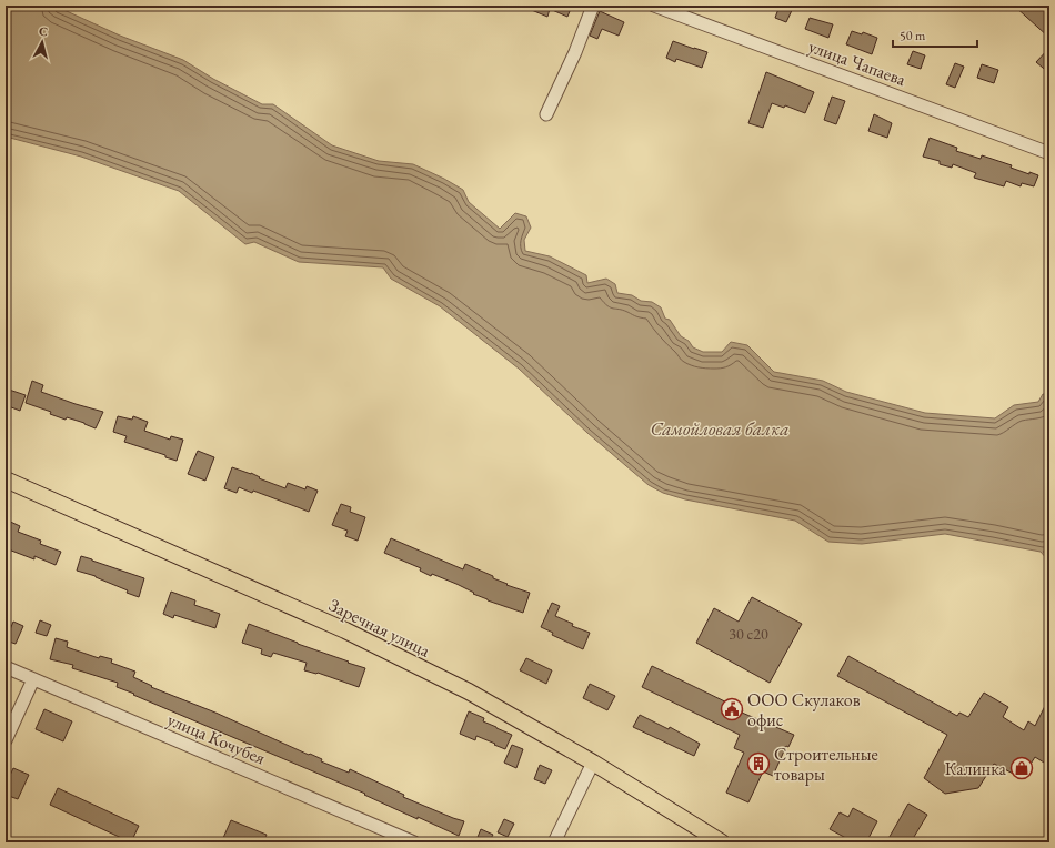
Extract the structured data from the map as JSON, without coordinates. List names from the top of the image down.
{
  "streets": {
    "main road": ["Заречная улица"],
    "street": ["улица Чапаева", "улица Кочубея"]
  },
  "water": ["Самойловая балка"],
  "places": {
    "public building": ["ООО Скулаков офис"],
    "building": ["Строительные товары"],
    "shop": ["Калинка"]
  },
  "house_numbers": ["30 с20"],
  "scale_bar": "50 m",
  "north": "top"
}
